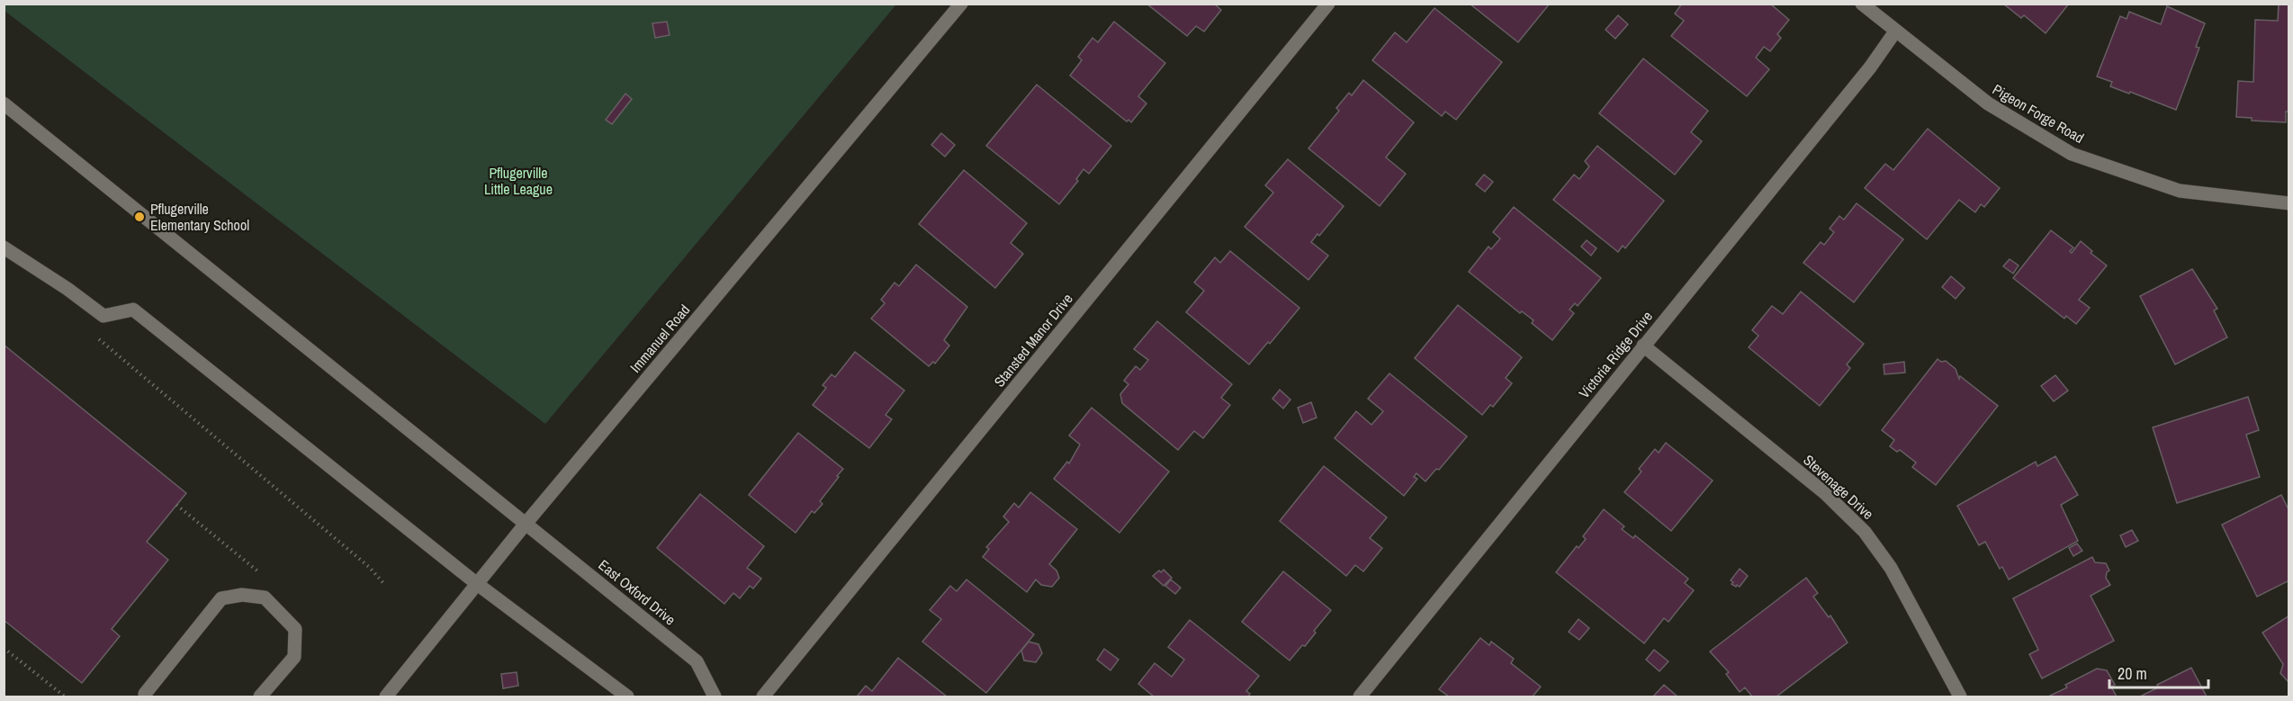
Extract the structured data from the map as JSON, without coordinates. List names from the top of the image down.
{
  "streets": {
    "street": [
      "Pigeon Forge Road",
      "Immanuel Road",
      "Stansted Manor Drive",
      "Victoria Ridge Drive",
      "Stevenage Drive",
      "East Oxford Drive"
    ]
  },
  "crossings": [
    ["Pigeon Forge Road", "Victoria Ridge Drive"],
    ["Immanuel Road", "East Oxford Drive"],
    ["Victoria Ridge Drive", "Stevenage Drive"]
  ],
  "parks": ["Pflugerville Little League"],
  "places": ["Pflugerville Elementary School"],
  "scale_bar": "20 m"
}
